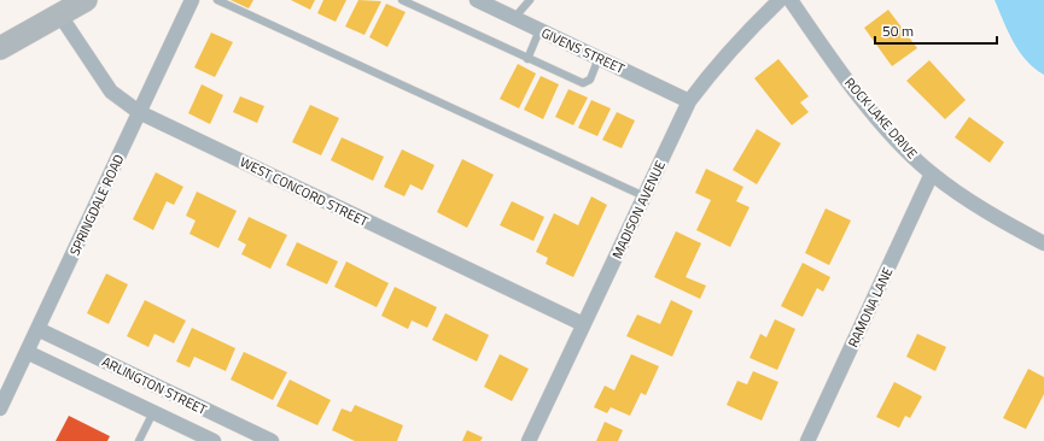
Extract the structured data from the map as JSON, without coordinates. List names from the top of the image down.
{
  "streets": {
    "street": [
      "GIVENS STREET",
      "ROCK LAKE DRIVE",
      "WEST CONCORD STREET",
      "SPRINGDALE ROAD",
      "MADISON AVENUE",
      "RAMONA LANE",
      "ARLINGTON STREET"
    ]
  },
  "crossings": [
    ["GIVENS STREET", "MADISON AVENUE"],
    ["ROCK LAKE DRIVE", "RAMONA LANE"],
    ["WEST CONCORD STREET", "SPRINGDALE ROAD"],
    ["WEST CONCORD STREET", "MADISON AVENUE"],
    ["SPRINGDALE ROAD", "ARLINGTON STREET"]
  ],
  "scale_bar": "50 m"
}
